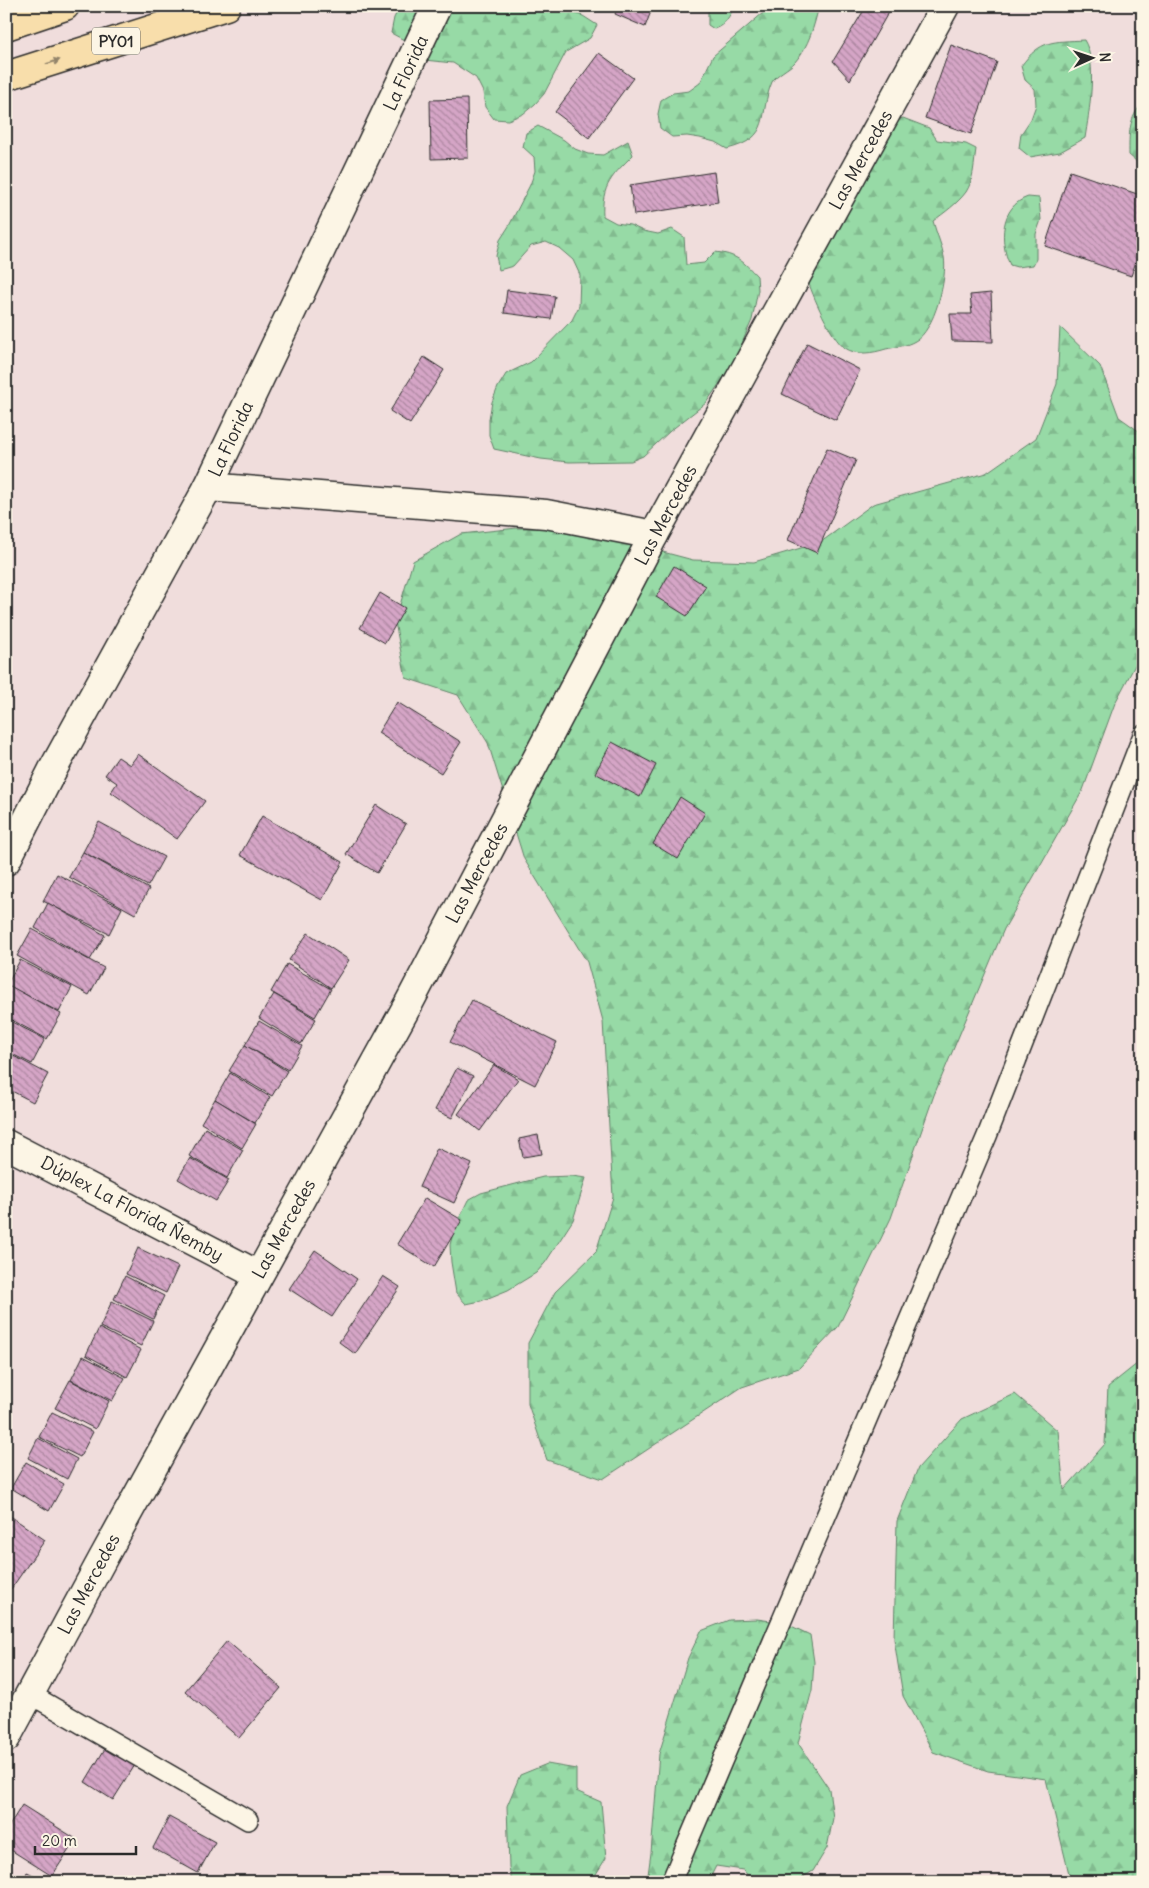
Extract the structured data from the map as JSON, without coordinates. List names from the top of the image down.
{
  "streets": {
    "highway": ["PY01"],
    "street": ["La Florida", "Las Mercedes", "Dúplex La Florida Ñemby"]
  },
  "crossings": [
    ["Las Mercedes", "Dúplex La Florida Ñemby"]
  ],
  "scale_bar": "20 m",
  "north": "right"
}
